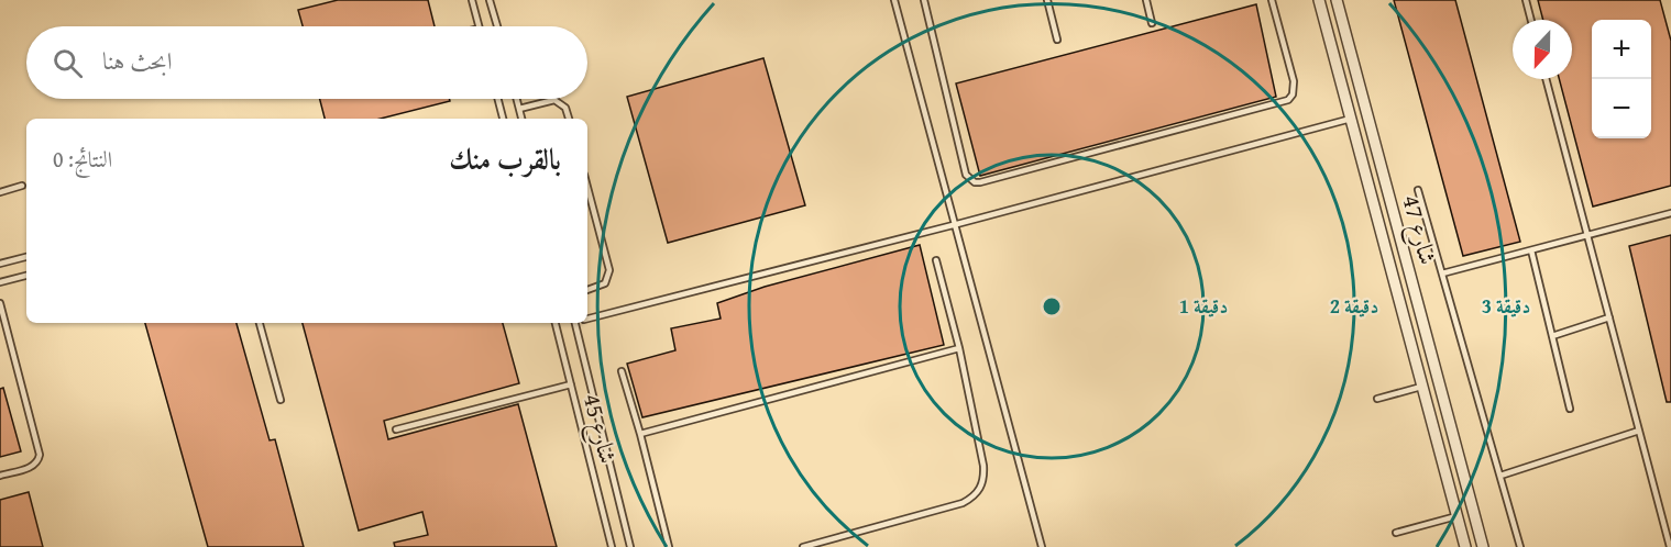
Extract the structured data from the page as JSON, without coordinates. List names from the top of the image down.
{
  "streets": {
    "street": ["شارع 47"],
    "lane": ["شارع 45"]
  },
  "north": "bottom",
  "page": {
    "map_buttons": ["+", "−"],
    "search": "ابحث هنا",
    "heading": ["بالقرب منك", "النتائج: 0"]
  },
  "rings": ["1 دقيقة", "2 دقيقة", "3 دقيقة"]
}
